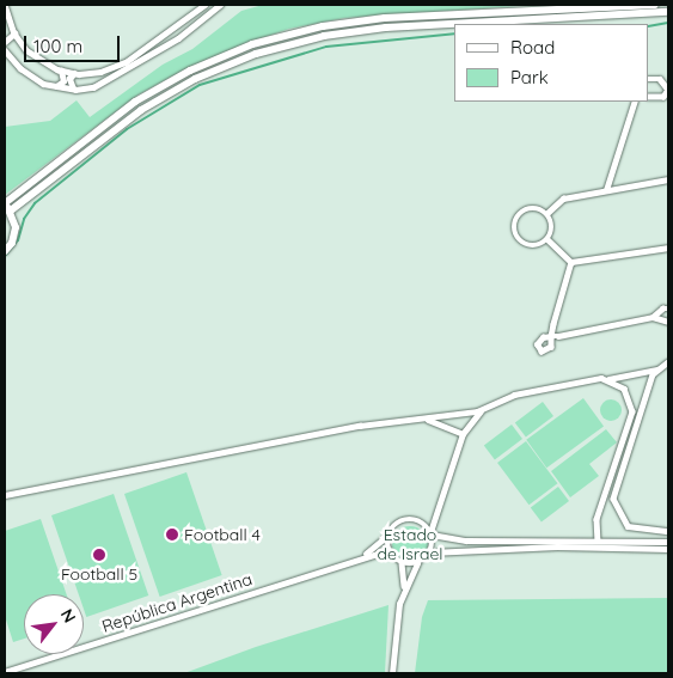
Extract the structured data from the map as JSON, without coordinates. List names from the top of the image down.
{
  "streets": {
    "street": ["República Argentina"]
  },
  "parks": ["Estado de Israel"],
  "places": ["Football 4", "Football 5"],
  "legend": ["Road", "Park"],
  "scale_bar": "100 m",
  "north": "top right"
}
